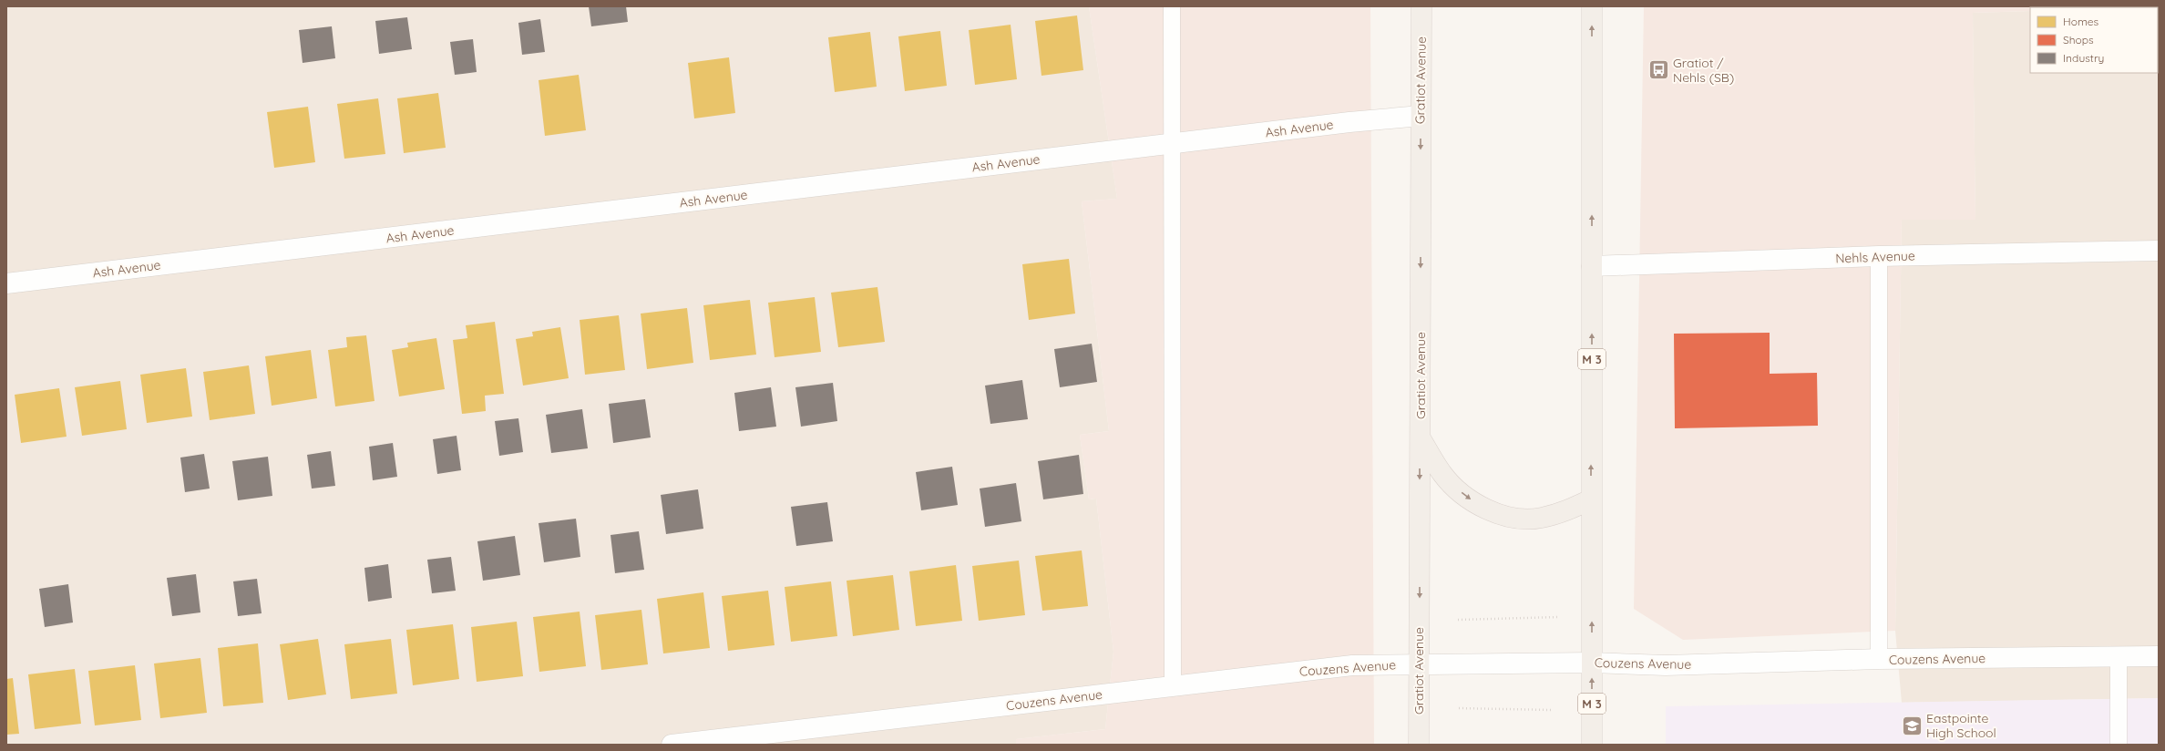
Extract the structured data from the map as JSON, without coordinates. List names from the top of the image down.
{
  "streets": {
    "main road": ["Gratiot Avenue", "M 3"],
    "street": ["Ash Avenue", "Nehls Avenue", "Couzens Avenue"]
  },
  "crossings": [
    ["Gratiot Avenue", "Ash Avenue"],
    ["Gratiot Avenue", "Couzens Avenue"],
    ["Nehls Avenue", "M 3"],
    ["M 3", "Couzens Avenue"]
  ],
  "places": {
    "bus stop": ["Gratiot / Nehls (SB)"],
    "school or university": ["Eastpointe High School"]
  },
  "legend": ["Homes", "Shops", "Industry"]
}
